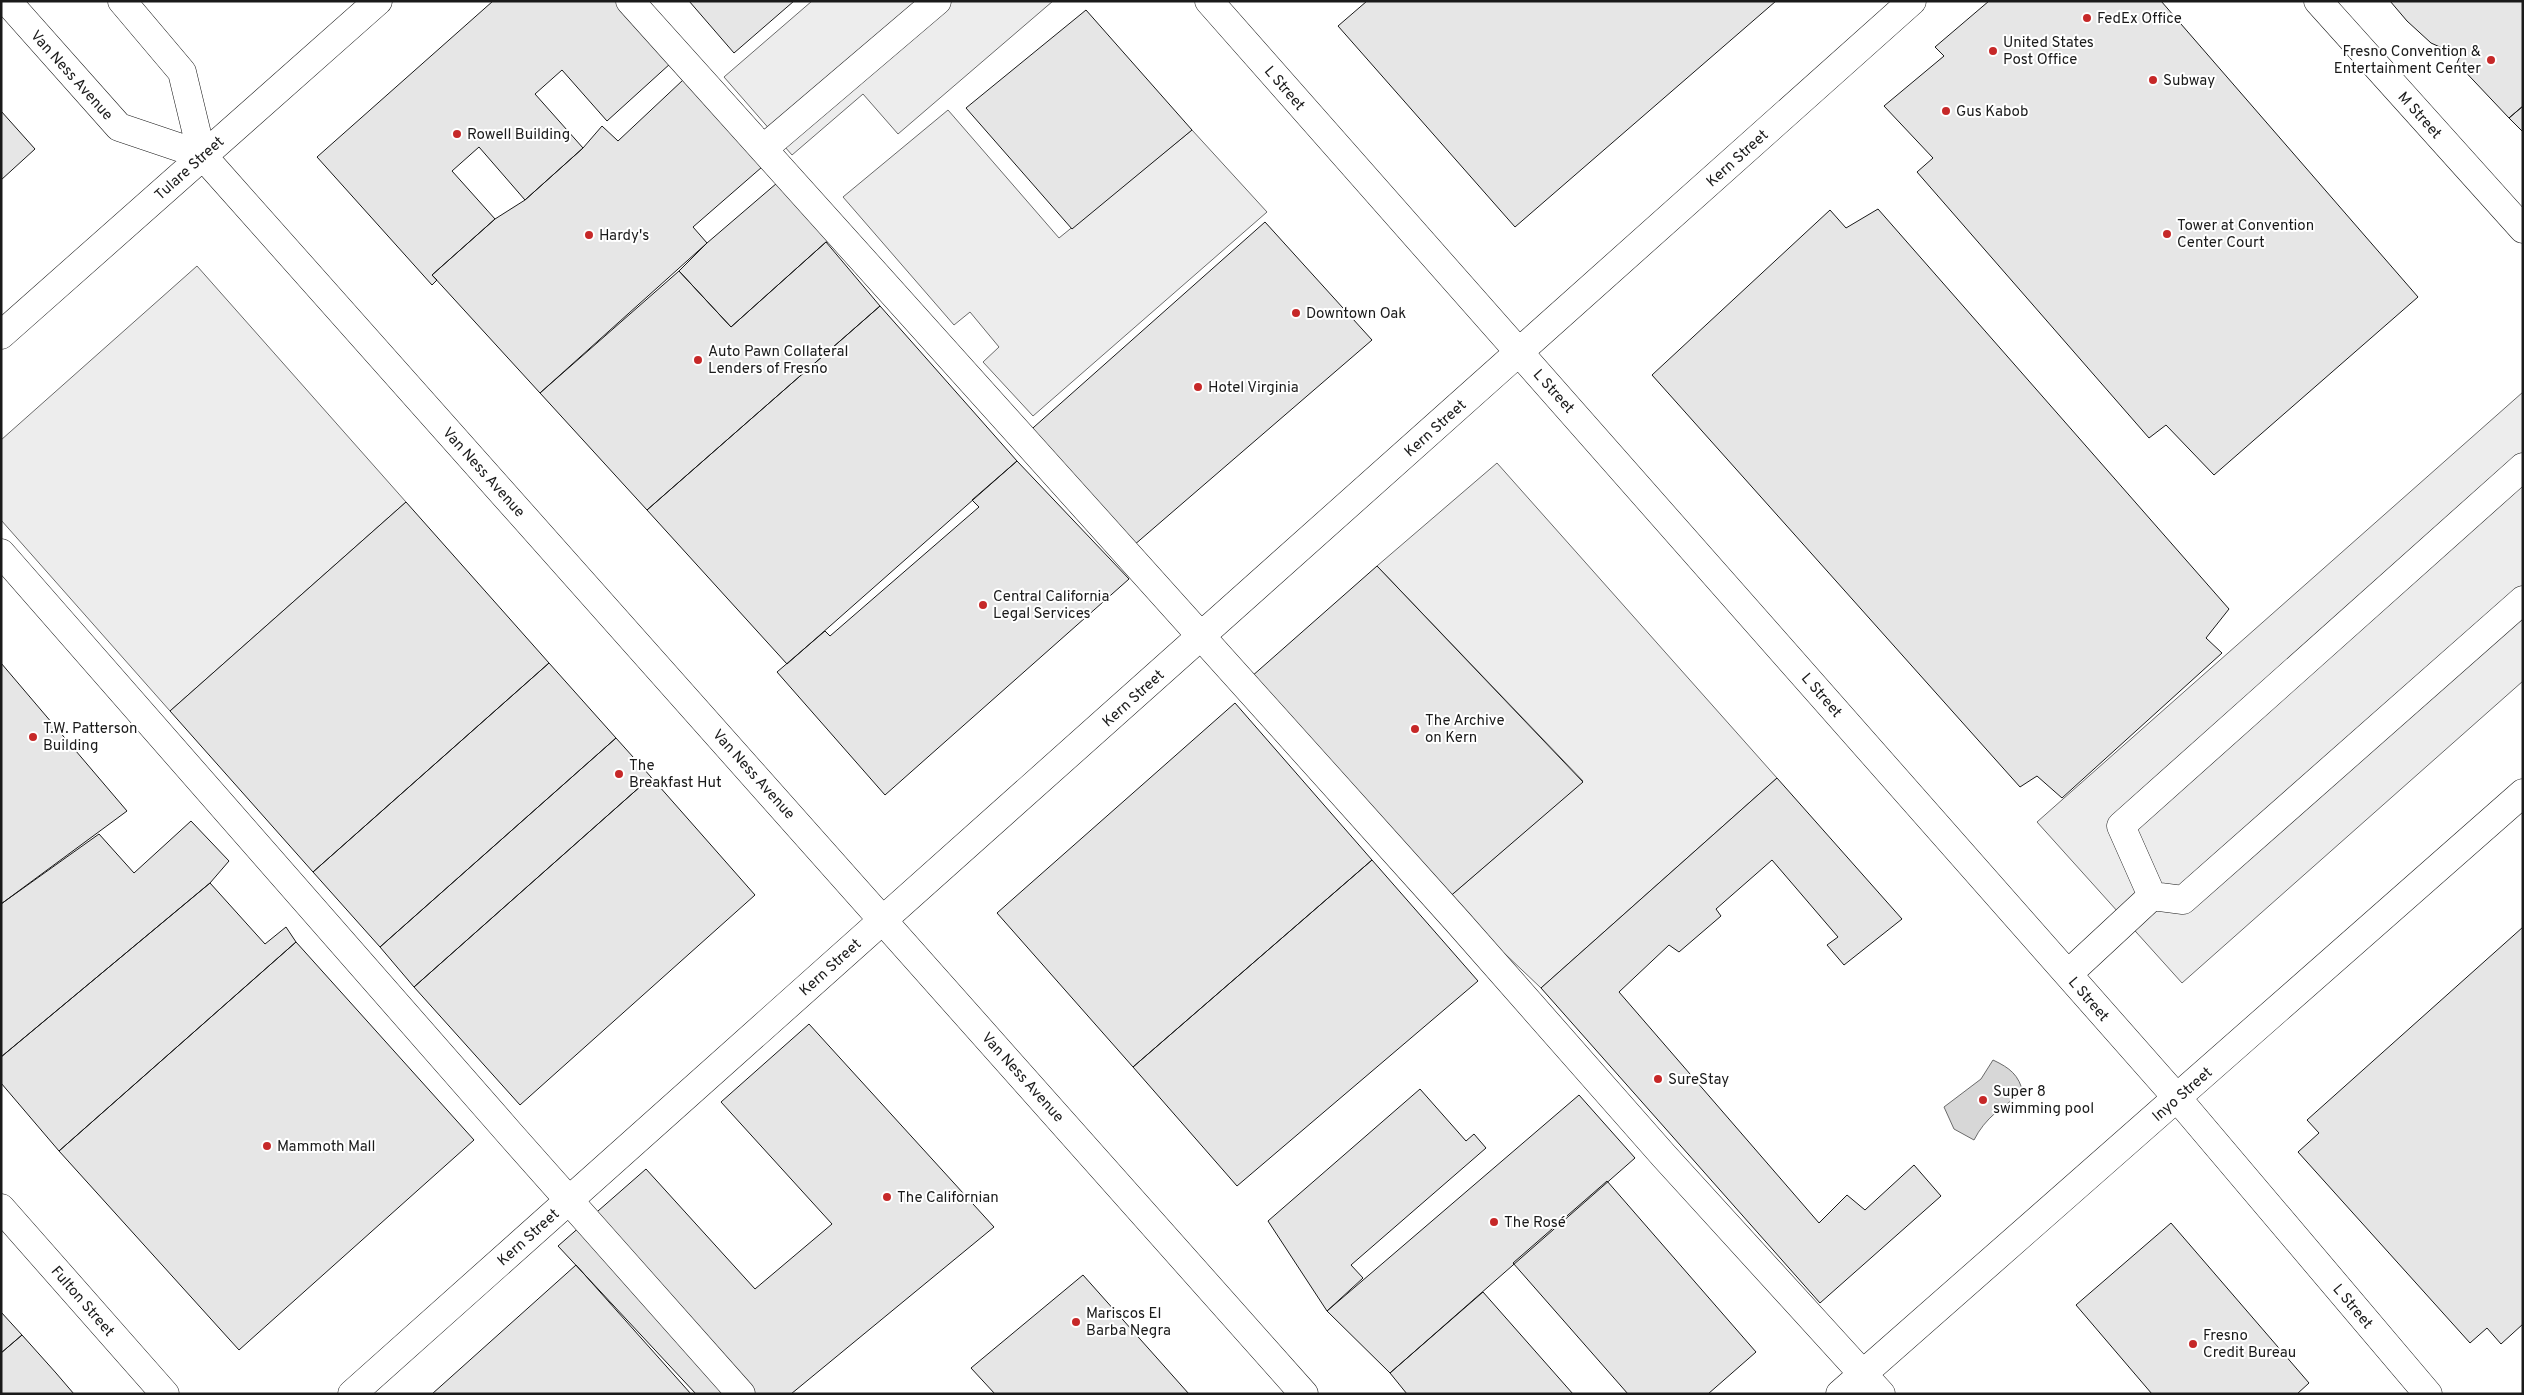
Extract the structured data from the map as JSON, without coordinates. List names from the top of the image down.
{
  "streets": {
    "street": [
      "Van Ness Avenue",
      "L Street",
      "M Street",
      "Kern Street",
      "Tulare Street",
      "Inyo Street",
      "Fulton Street"
    ]
  },
  "crossings": [
    ["Van Ness Avenue", "Kern Street"],
    ["Van Ness Avenue", "Tulare Street"],
    ["L Street", "Kern Street"],
    ["L Street", "Inyo Street"]
  ],
  "places": [
    "FedEx Office",
    "United States Post Office",
    "Fresno Convention & Entertainment Center",
    "Subway",
    "Gus Kabob",
    "Rowell Building",
    "Tower at Convention Center Court",
    "Hardy's",
    "Downtown Oak",
    "Auto Pawn Collateral Lenders of Fresno",
    "Hotel Virginia",
    "Central California Legal Services",
    "The Archive on Kern",
    "T.W. Patterson Building",
    "The Breakfast Hut",
    "SureStay",
    "Super 8 swimming pool",
    "Mammoth Mall",
    "The Californian",
    "The Rosé",
    "Mariscos El Barba Negra",
    "Fresno Credit Bureau"
  ]
}
